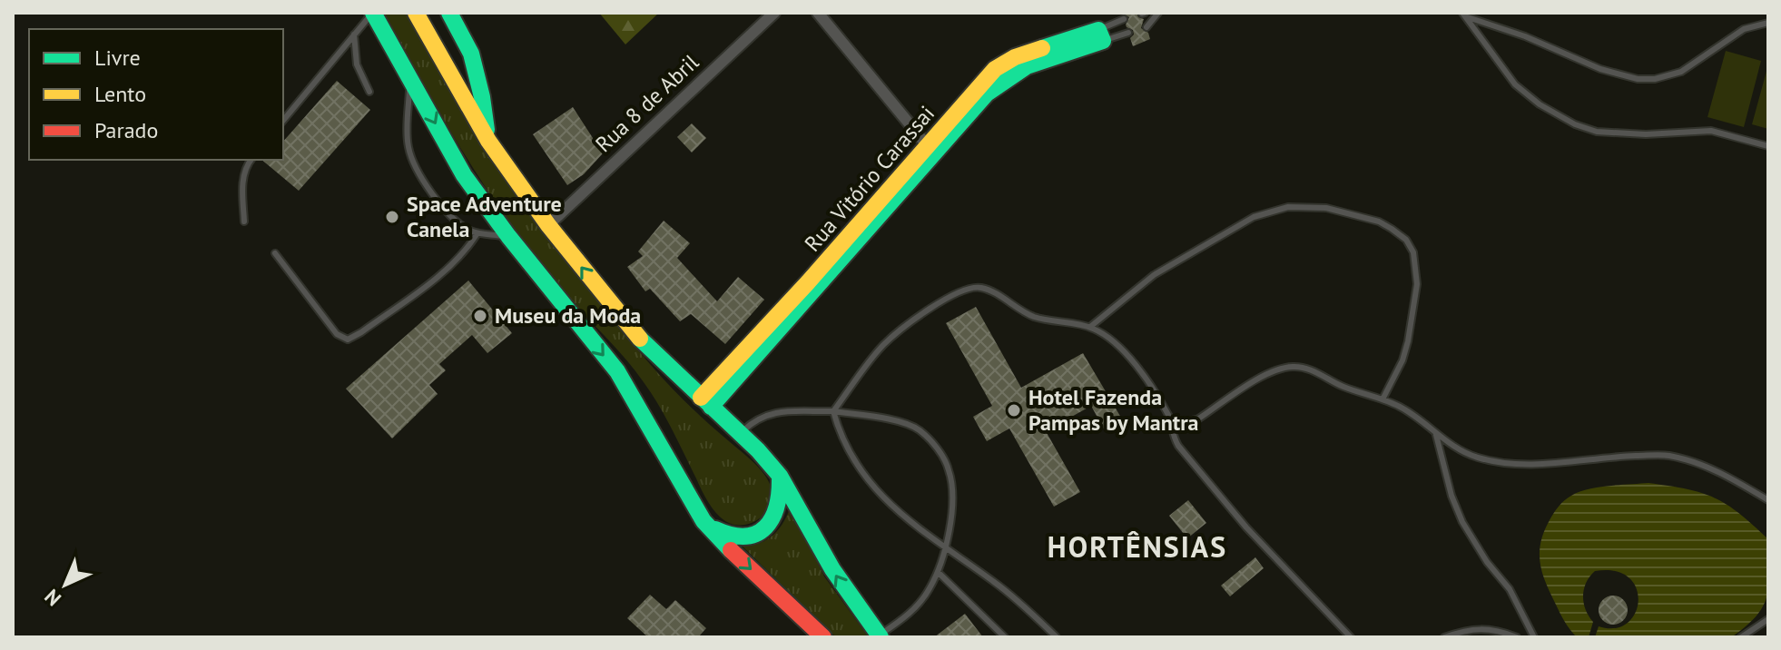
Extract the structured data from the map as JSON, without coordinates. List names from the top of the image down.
{
  "streets": {
    "main road": ["Rua Vitório Carassai"],
    "street": ["Rua 8 de Abril"]
  },
  "districts": ["HORTÊNSIAS"],
  "places": ["Space Adventure Canela", "Museu da Moda", "Hotel Fazenda Pampas by Mantra"],
  "legend": ["Livre", "Lento", "Parado"],
  "north": "bottom left"
}
